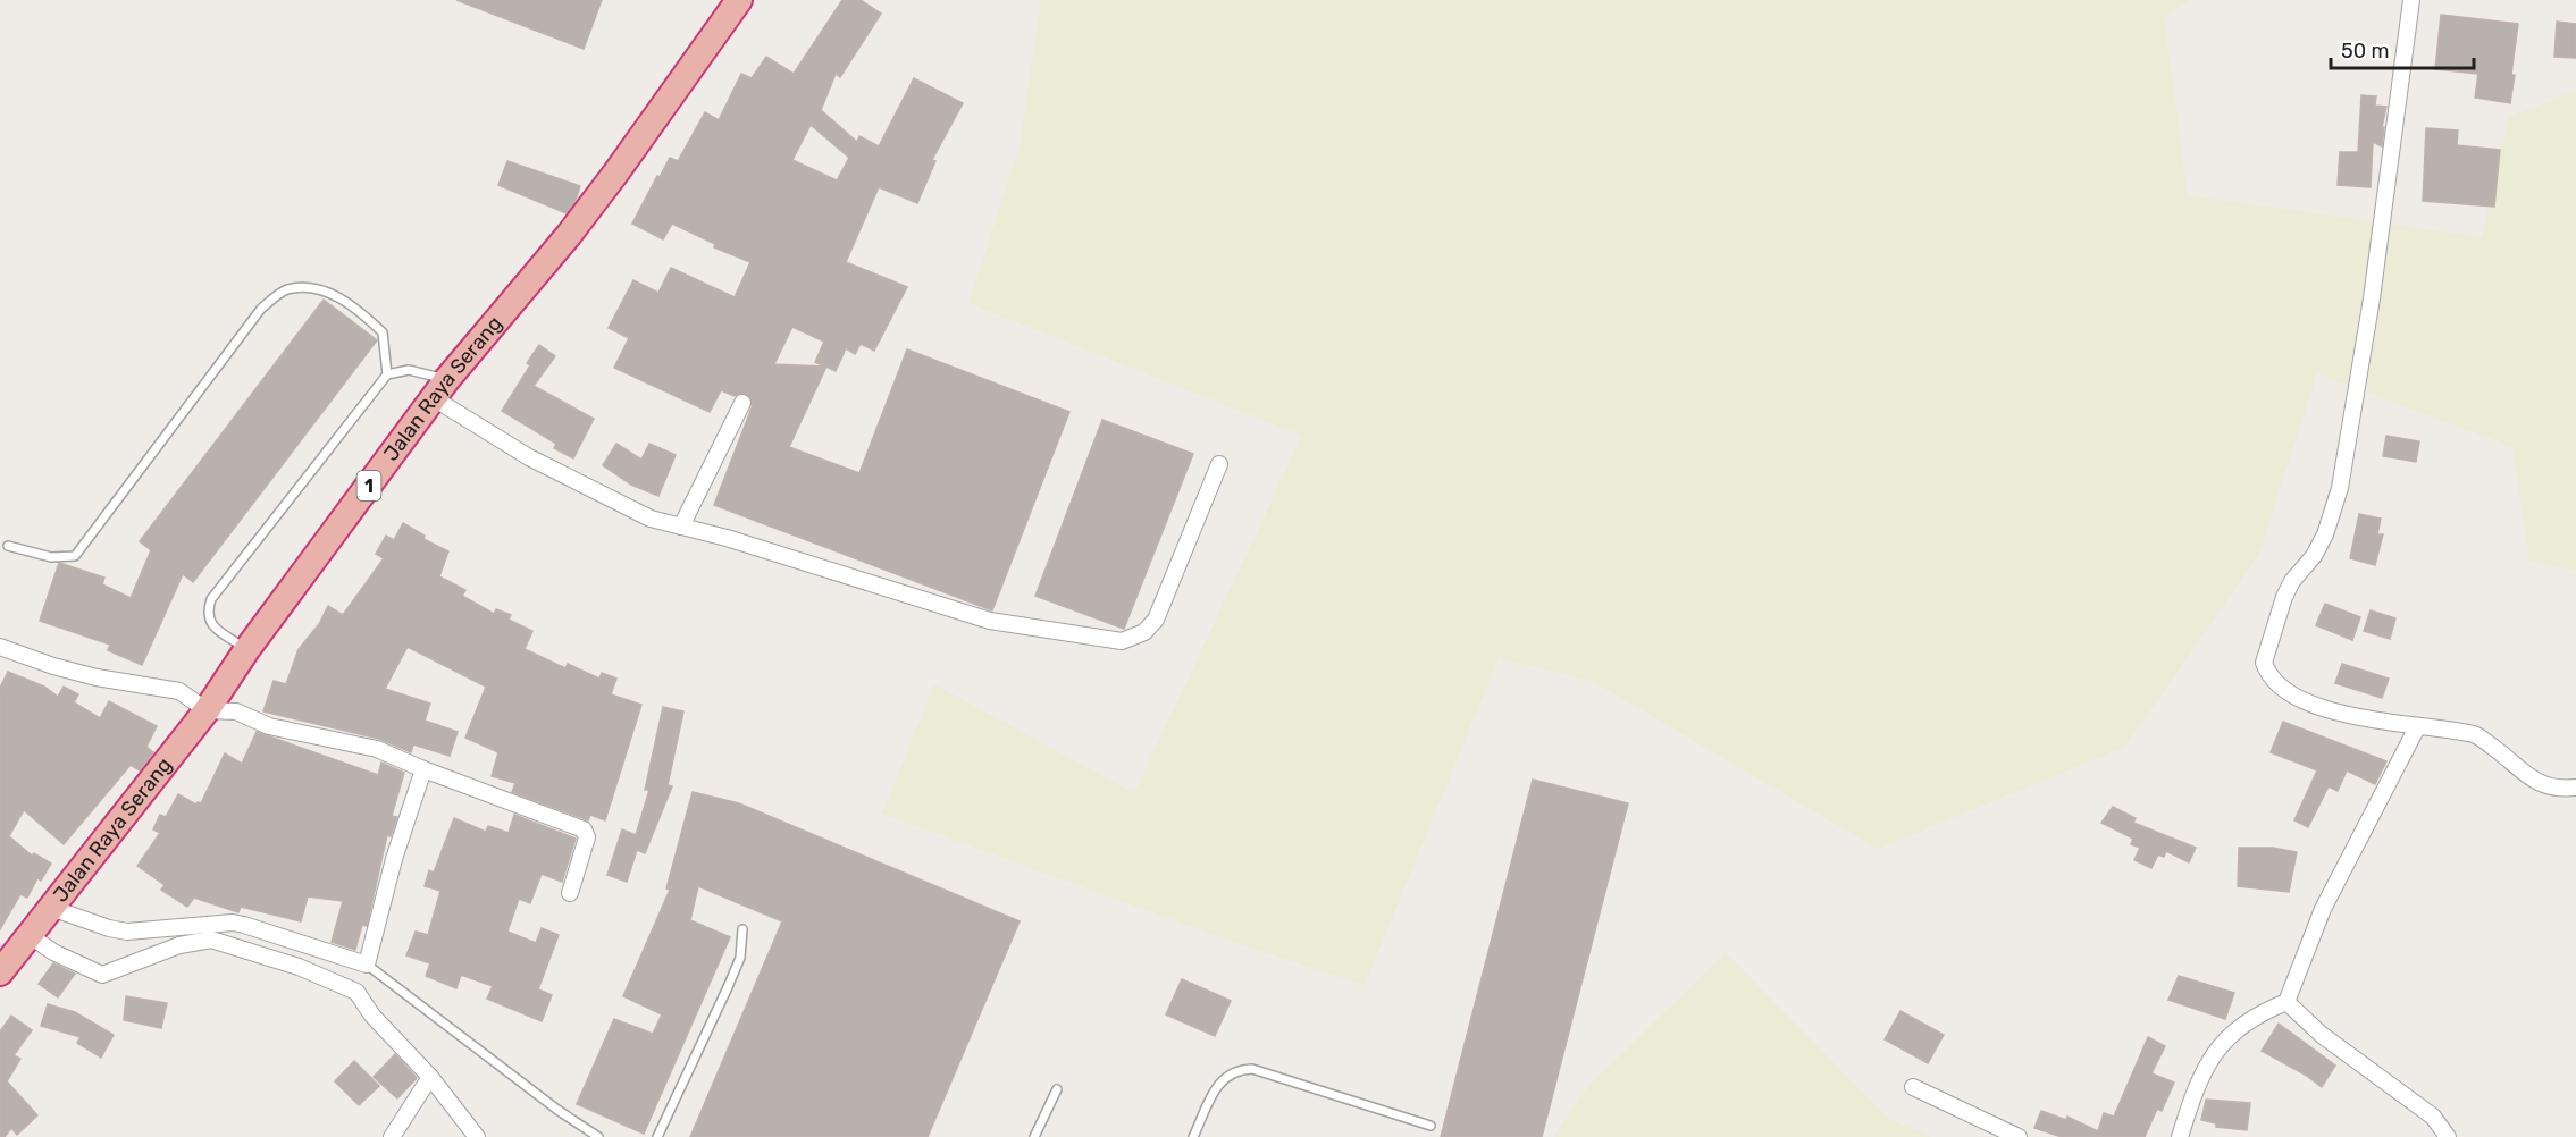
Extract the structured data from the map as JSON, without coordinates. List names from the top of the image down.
{
  "streets": {
    "highway": ["Jalan Raya Serang", "1"]
  },
  "scale_bar": "50 m"
}
